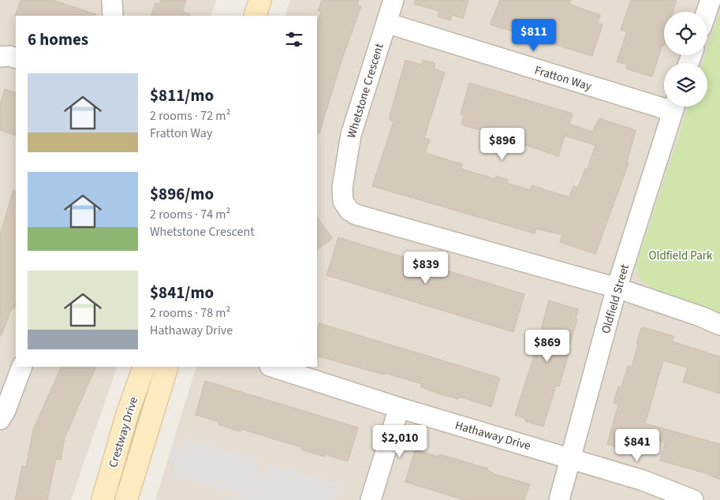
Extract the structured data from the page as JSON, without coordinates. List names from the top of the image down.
{
  "streets": {
    "street": [
      "Fratton Way",
      "Whetstone Crescent",
      "Oldfield Street",
      "Crestway Drive",
      "Hathaway Drive"
    ]
  },
  "crossings": [
    ["Fratton Way", "Whetstone Crescent"],
    ["Whetstone Crescent", "Oldfield Street"],
    ["Oldfield Street", "Hathaway Drive"]
  ],
  "parks": ["Oldfield Park"],
  "page": {
    "heading": "6 homes",
    "price": [
      "$811",
      "$896",
      "$839",
      "$869",
      "$2,010",
      "$841"
    ],
    "list": [
      {
        "name": "$811/mo",
        "note": "2 rooms · 72 m² · Fratton Way"
      },
      {
        "name": "$896/mo",
        "note": "2 rooms · 74 m² · Whetstone Crescent"
      },
      {
        "name": "$841/mo",
        "note": "2 rooms · 78 m² · Hathaway Drive"
      }
    ]
  }
}
